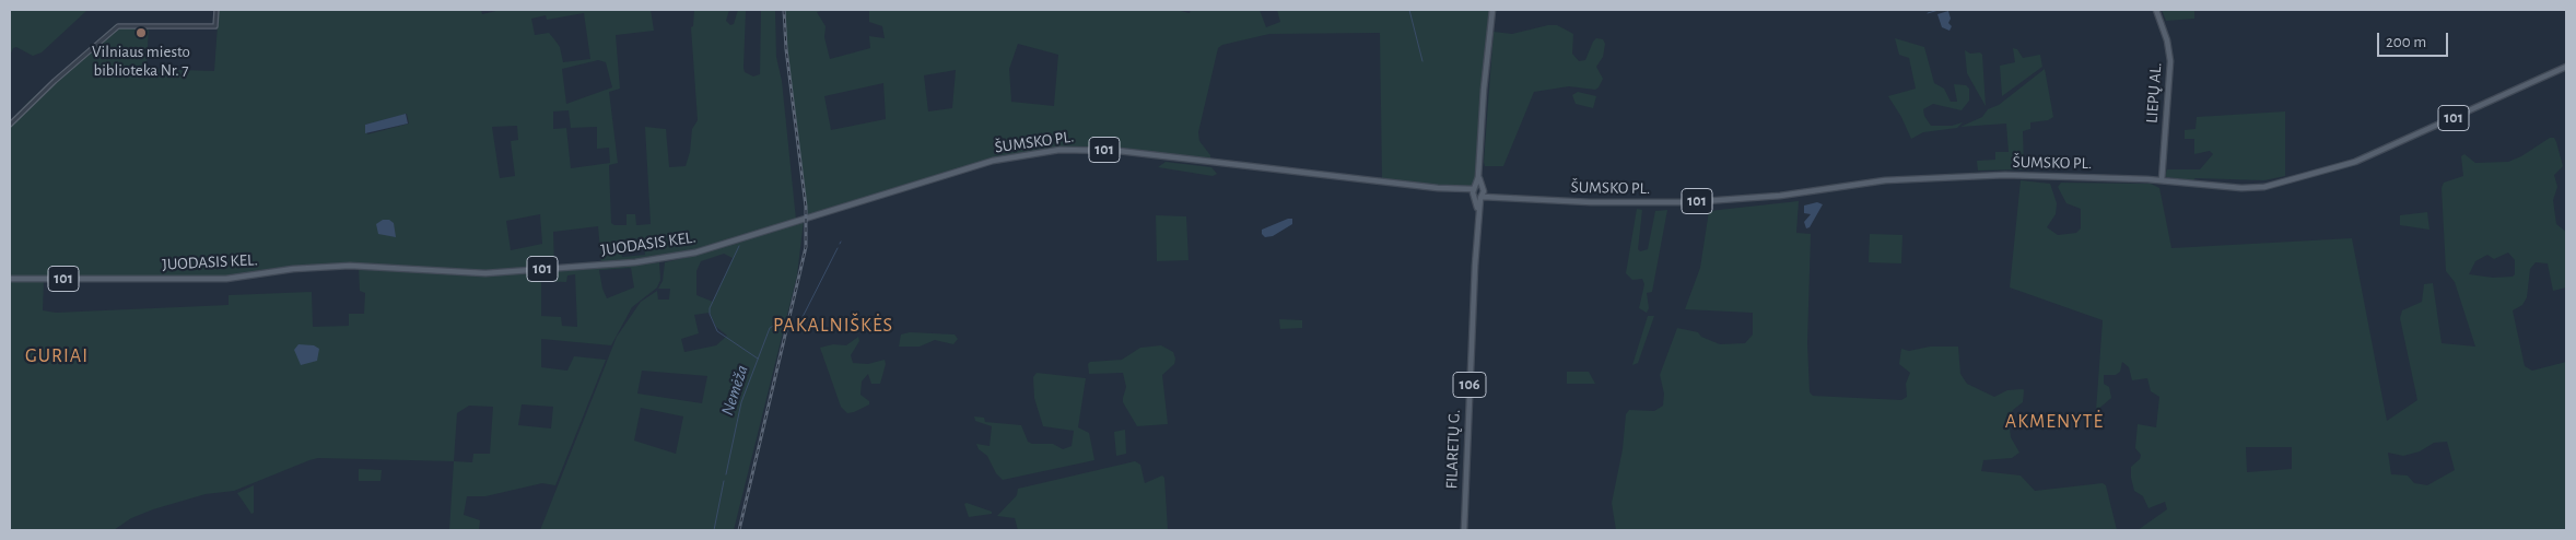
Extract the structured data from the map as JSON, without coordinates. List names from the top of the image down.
{
  "streets": {
    "main road": [
      "LIEPŲ AL.",
      "101",
      "ŠUMSKO PL.",
      "JUODASIS KEL.",
      "106",
      "FILARETŲ G."
    ]
  },
  "crossings": [
    ["LIEPŲ AL.", "ŠUMSKO PL."],
    ["ŠUMSKO PL.", "JUODASIS KEL."],
    ["ŠUMSKO PL.", "106"],
    ["ŠUMSKO PL.", "FILARETŲ G."],
    ["106", "FILARETŲ G."]
  ],
  "districts": ["PAKALNIŠKĖS", "GURIAI", "AKMENYTĖ"],
  "water": ["Nemėža"],
  "places": ["Vilniaus miesto biblioteka Nr. 7"],
  "scale_bar": "200 m"
}
